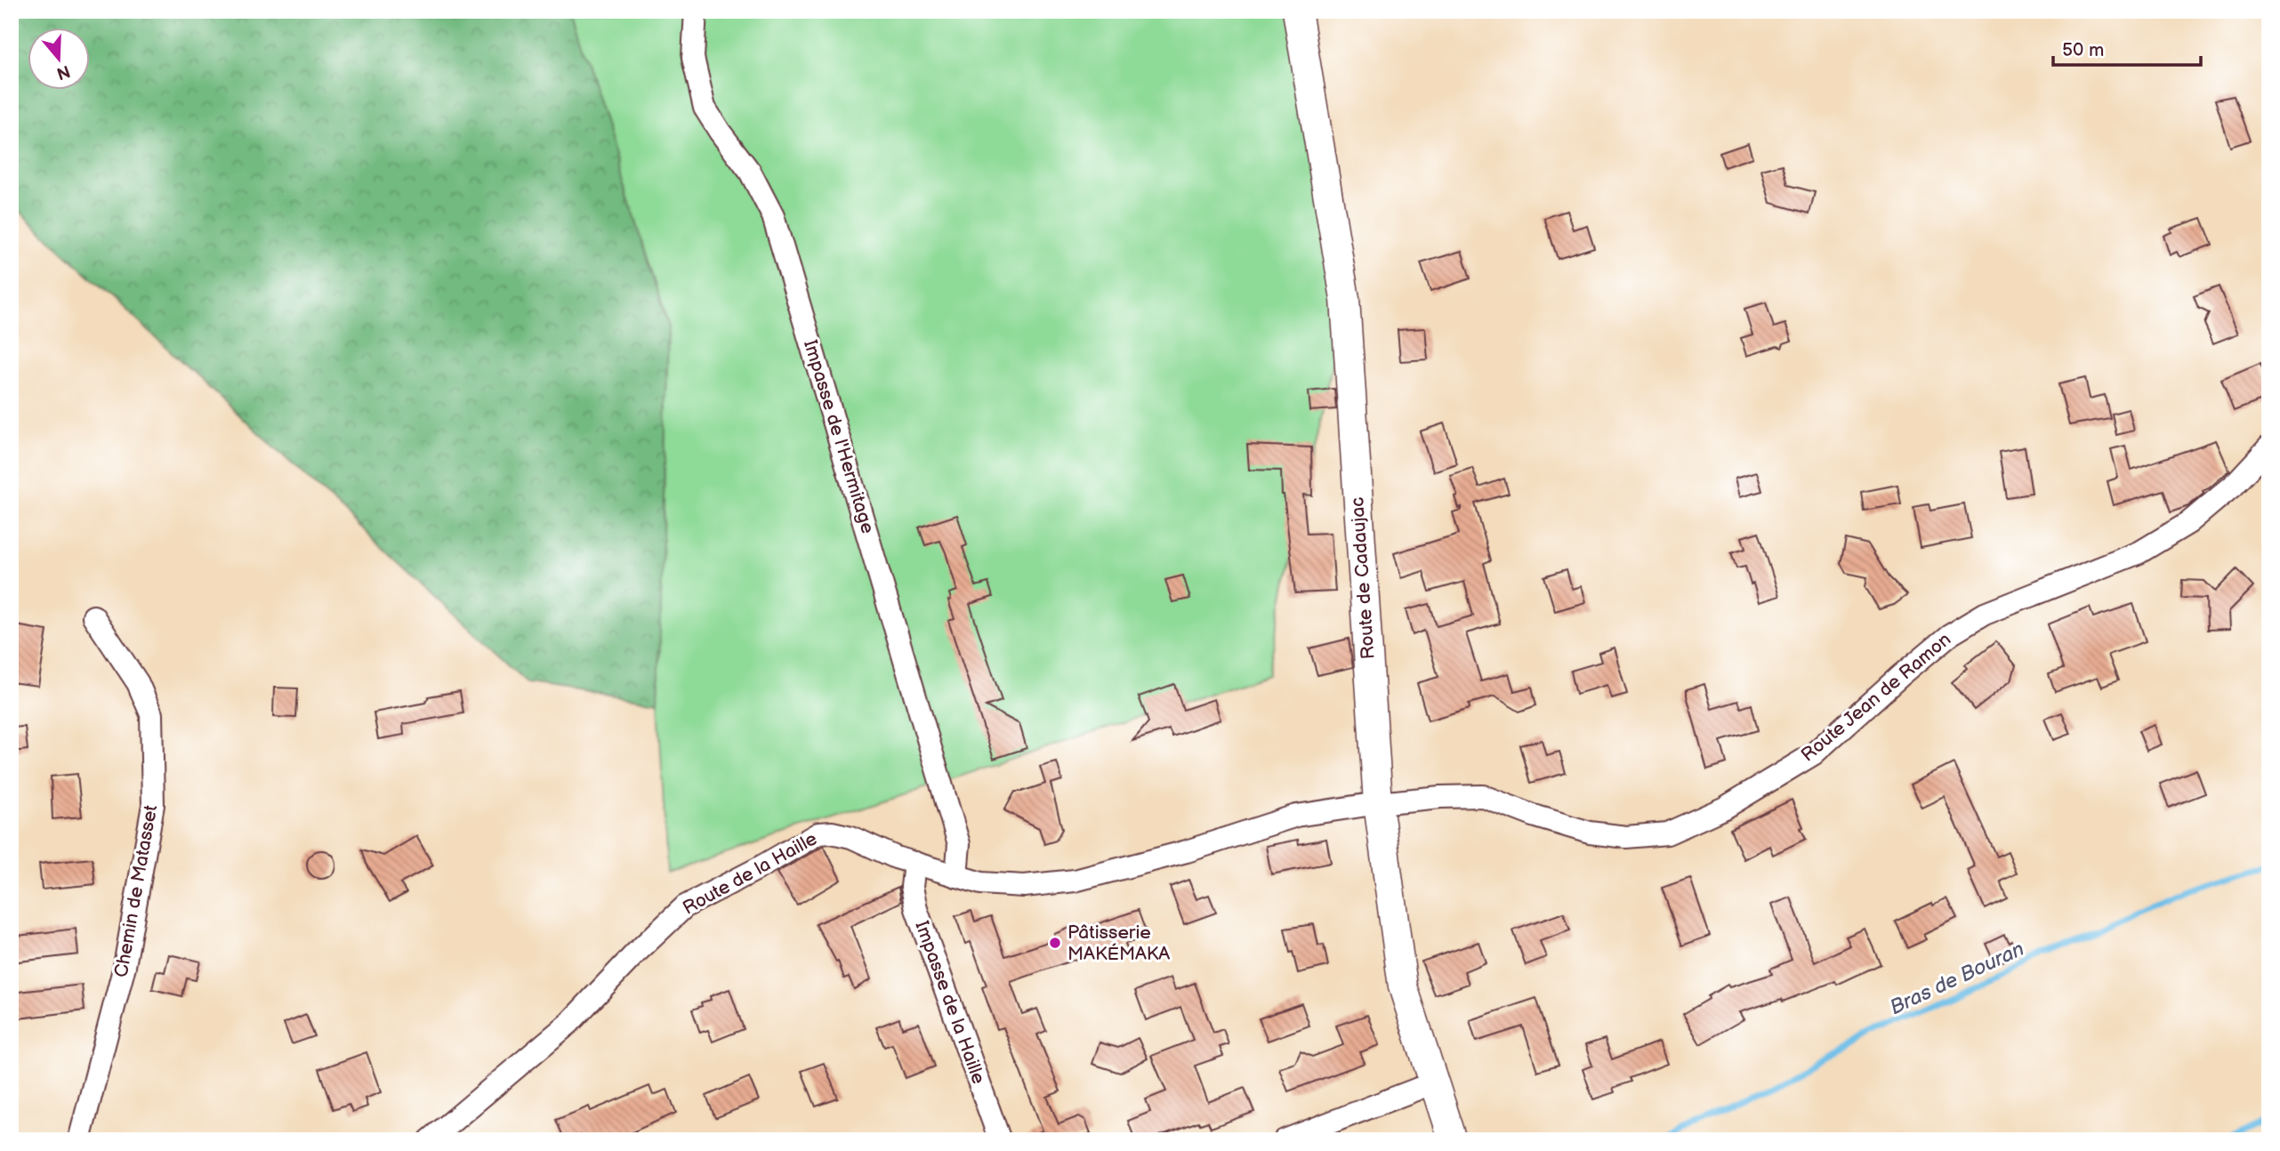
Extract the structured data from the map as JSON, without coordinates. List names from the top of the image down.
{
  "streets": {
    "street": [
      "Impasse de l'Hermitage",
      "Route de Cadaujac",
      "Route Jean de Ramon",
      "Route de la Haille",
      "Chemin de Matasset",
      "Impasse de la Haille"
    ]
  },
  "crossings": [
    ["Impasse de l'Hermitage", "Route de la Haille"],
    ["Route de Cadaujac", "Route Jean de Ramon"],
    ["Route de Cadaujac", "Route de la Haille"],
    ["Route Jean de Ramon", "Route de la Haille"],
    ["Route de la Haille", "Impasse de la Haille"]
  ],
  "water": ["Bras de Bouran"],
  "places": ["Pâtisserie MAKÉMAKA"],
  "scale_bar": "50 m",
  "north": "bottom"
}
